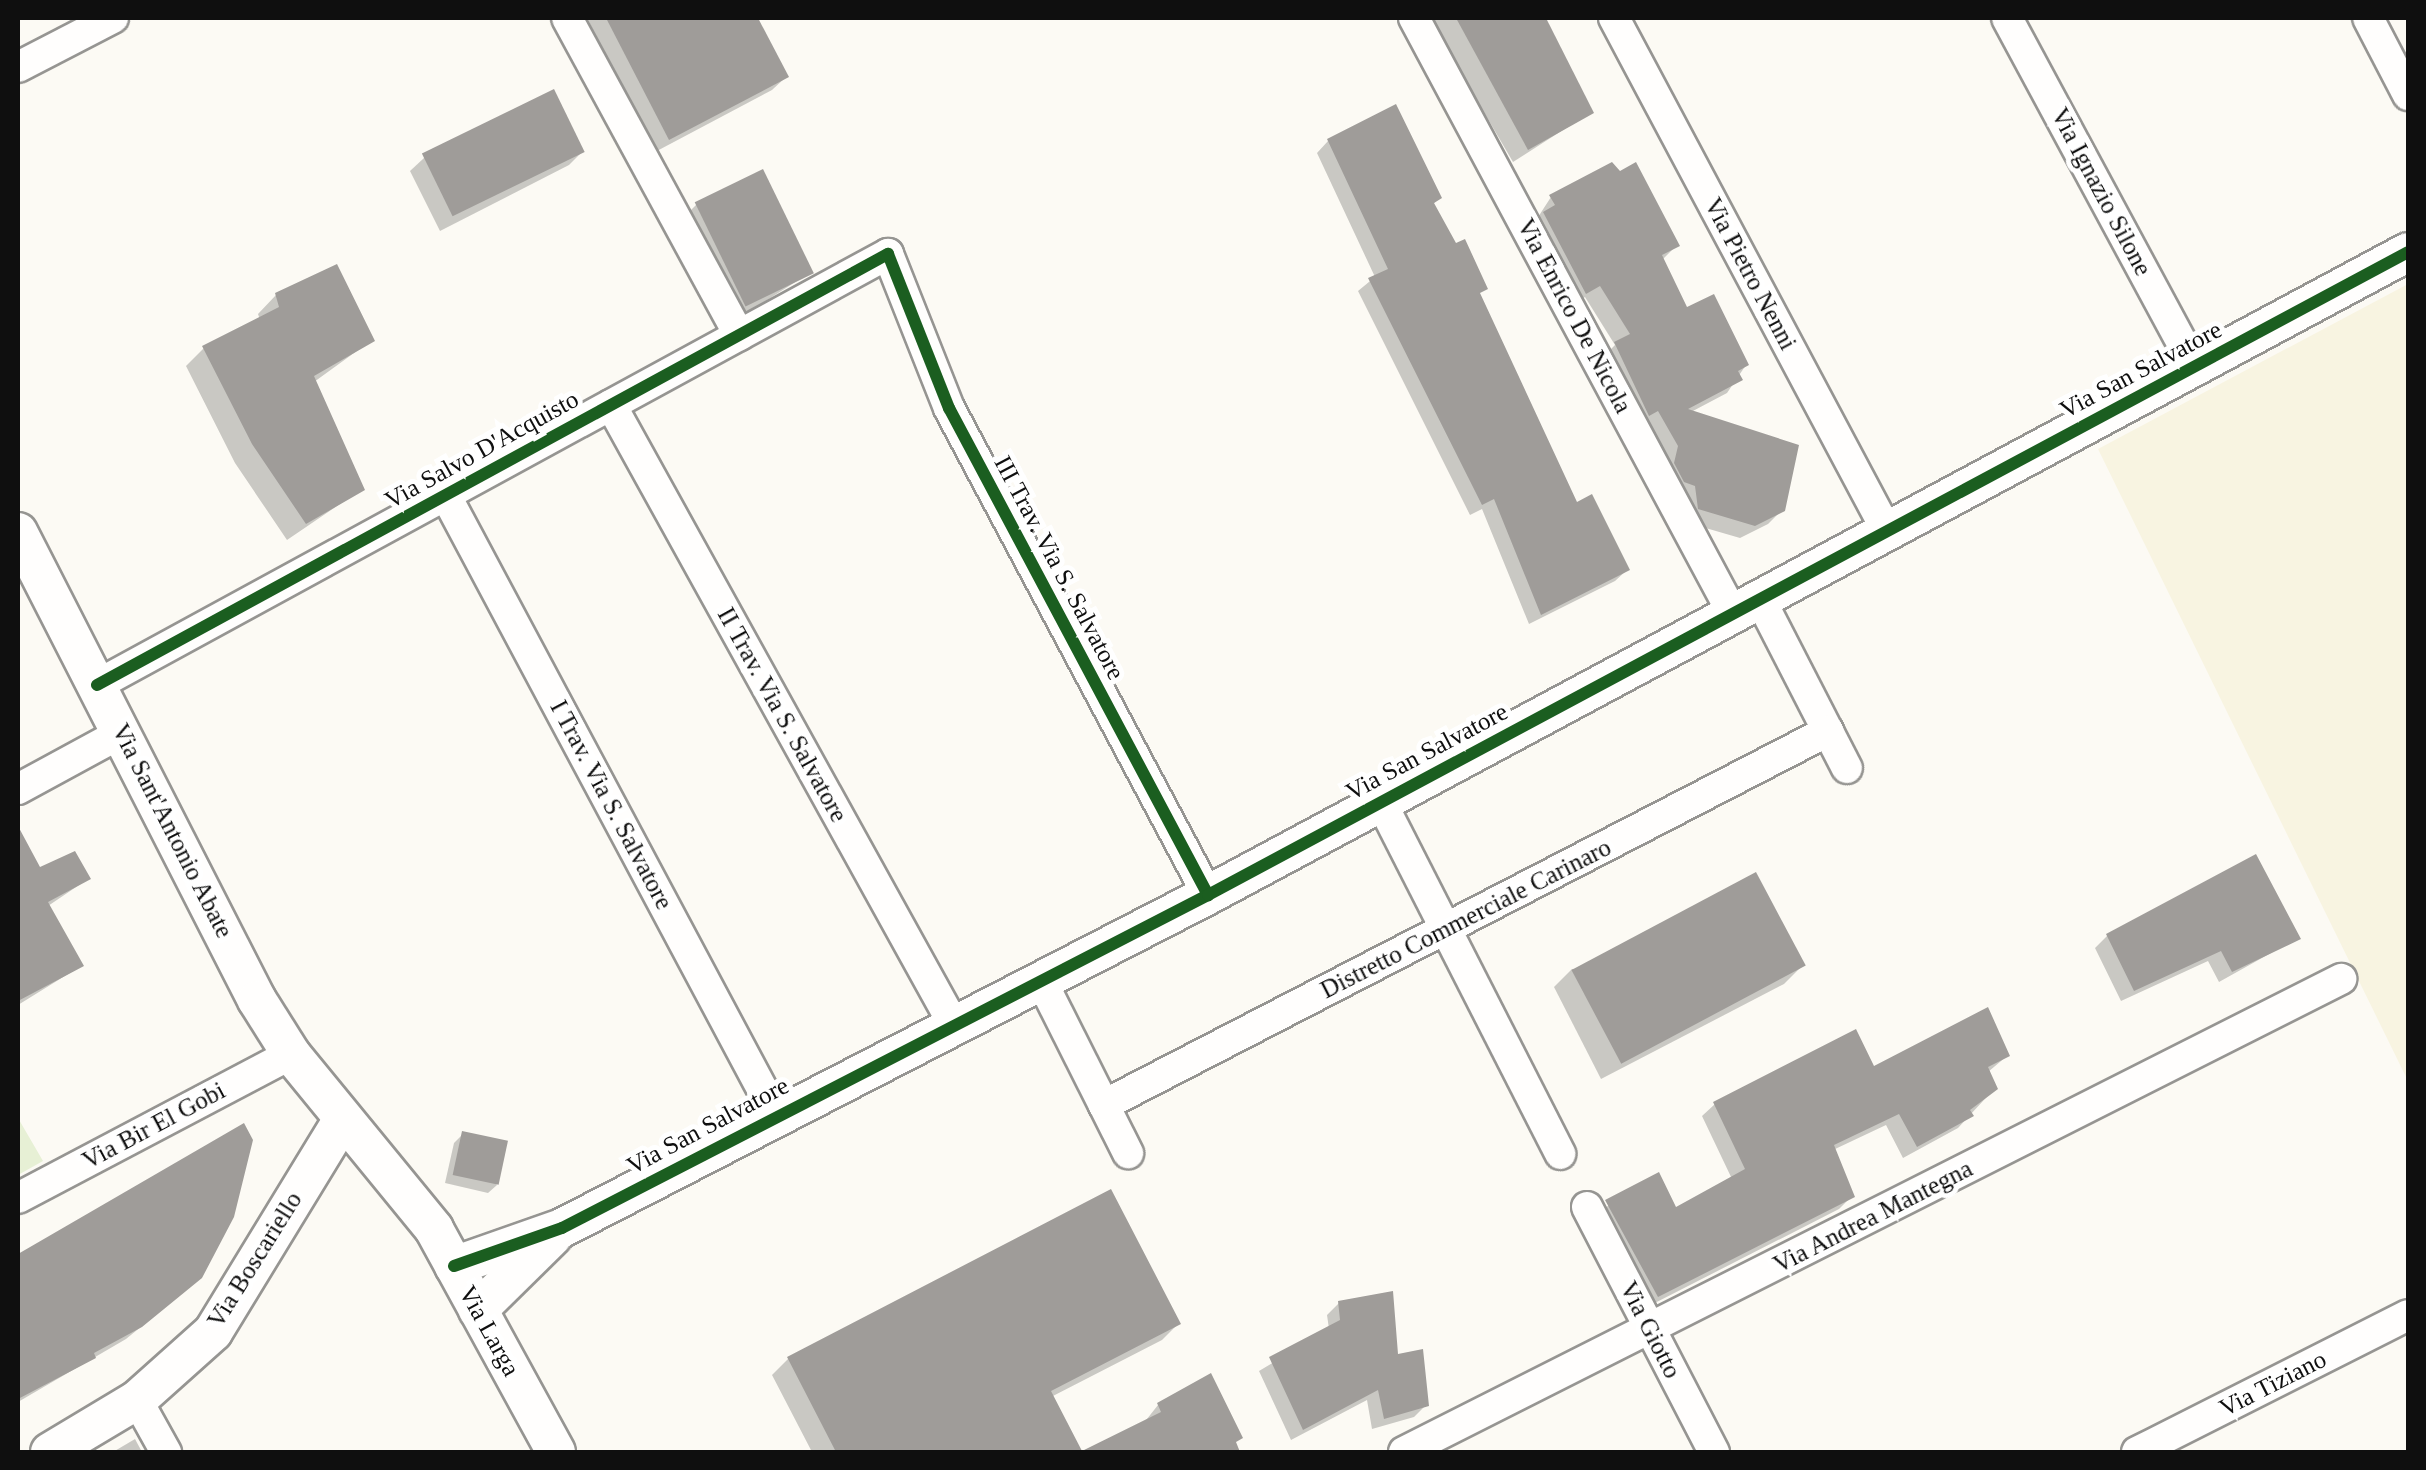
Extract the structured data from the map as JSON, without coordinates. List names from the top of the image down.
{
  "streets": {
    "street": [
      "Via Ignazio Silone",
      "Via Pietro Nenni",
      "Via Enrico De Nicola",
      "Via San Salvatore",
      "Via Salvo D'Acquisto",
      "III Trav. Via S. Salvatore",
      "II Trav. Via S. Salvatore",
      "I Trav. Via S. Salvatore",
      "Via Sant'Antonio Abate",
      "Distretto Commerciale Carinaro",
      "Via Bir El Gobi",
      "Via Andrea Mantegna",
      "Via Boscariello",
      "Via Giotto",
      "Via Larga",
      "Via Tiziano"
    ]
  },
  "crossings": [
    ["Via Ignazio Silone", "Via San Salvatore"],
    ["Via Pietro Nenni", "Via San Salvatore"],
    ["Via Enrico De Nicola", "Via San Salvatore"],
    ["Via Enrico De Nicola", "Distretto Commerciale Carinaro"],
    ["Via San Salvatore", "III Trav. Via S. Salvatore"],
    ["Via San Salvatore", "II Trav. Via S. Salvatore"],
    ["Via San Salvatore", "I Trav. Via S. Salvatore"],
    ["Via San Salvatore", "Via Larga"],
    ["Via Salvo D'Acquisto", "III Trav. Via S. Salvatore"],
    ["Via Salvo D'Acquisto", "II Trav. Via S. Salvatore"],
    ["Via Salvo D'Acquisto", "I Trav. Via S. Salvatore"],
    ["Via Salvo D'Acquisto", "Via Sant'Antonio Abate"],
    ["Via Sant'Antonio Abate", "Via Bir El Gobi"],
    ["Via Sant'Antonio Abate", "Via Boscariello"],
    ["Via Sant'Antonio Abate", "Via Larga"],
    ["Via Andrea Mantegna", "Via Giotto"],
    ["Via Boscariello", "Via Larga"]
  ]
}
